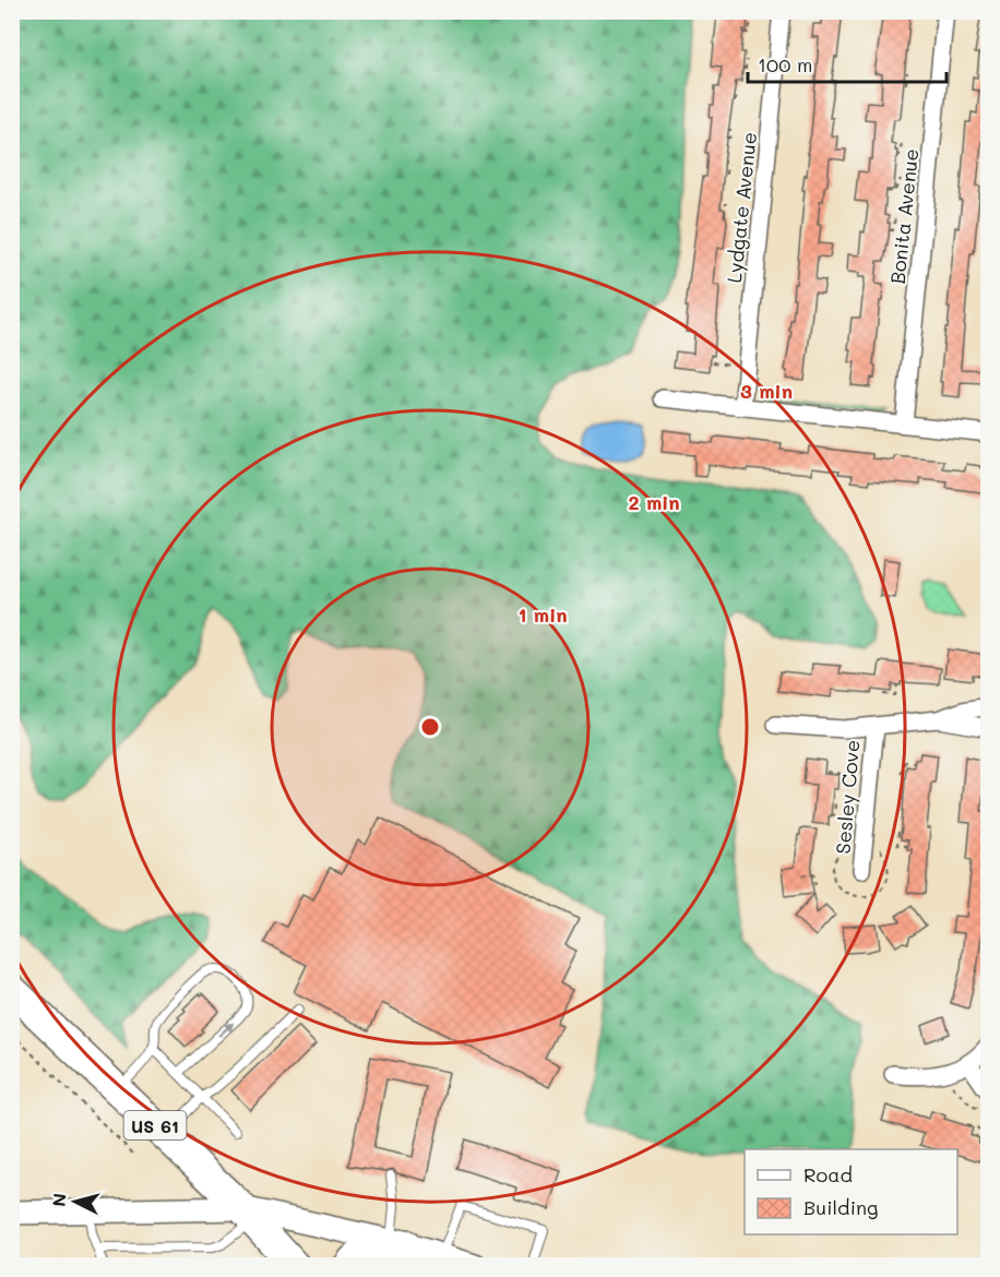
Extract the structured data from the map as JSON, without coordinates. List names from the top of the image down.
{
  "streets": {
    "highway": ["US 61"],
    "street": ["Lydgate Avenue", "Bonita Avenue", "Sesley Cove"]
  },
  "legend": ["Road", "Building"],
  "scale_bar": "100 m",
  "north": "left",
  "rings": ["3 min", "2 min", "1 min"]
}
